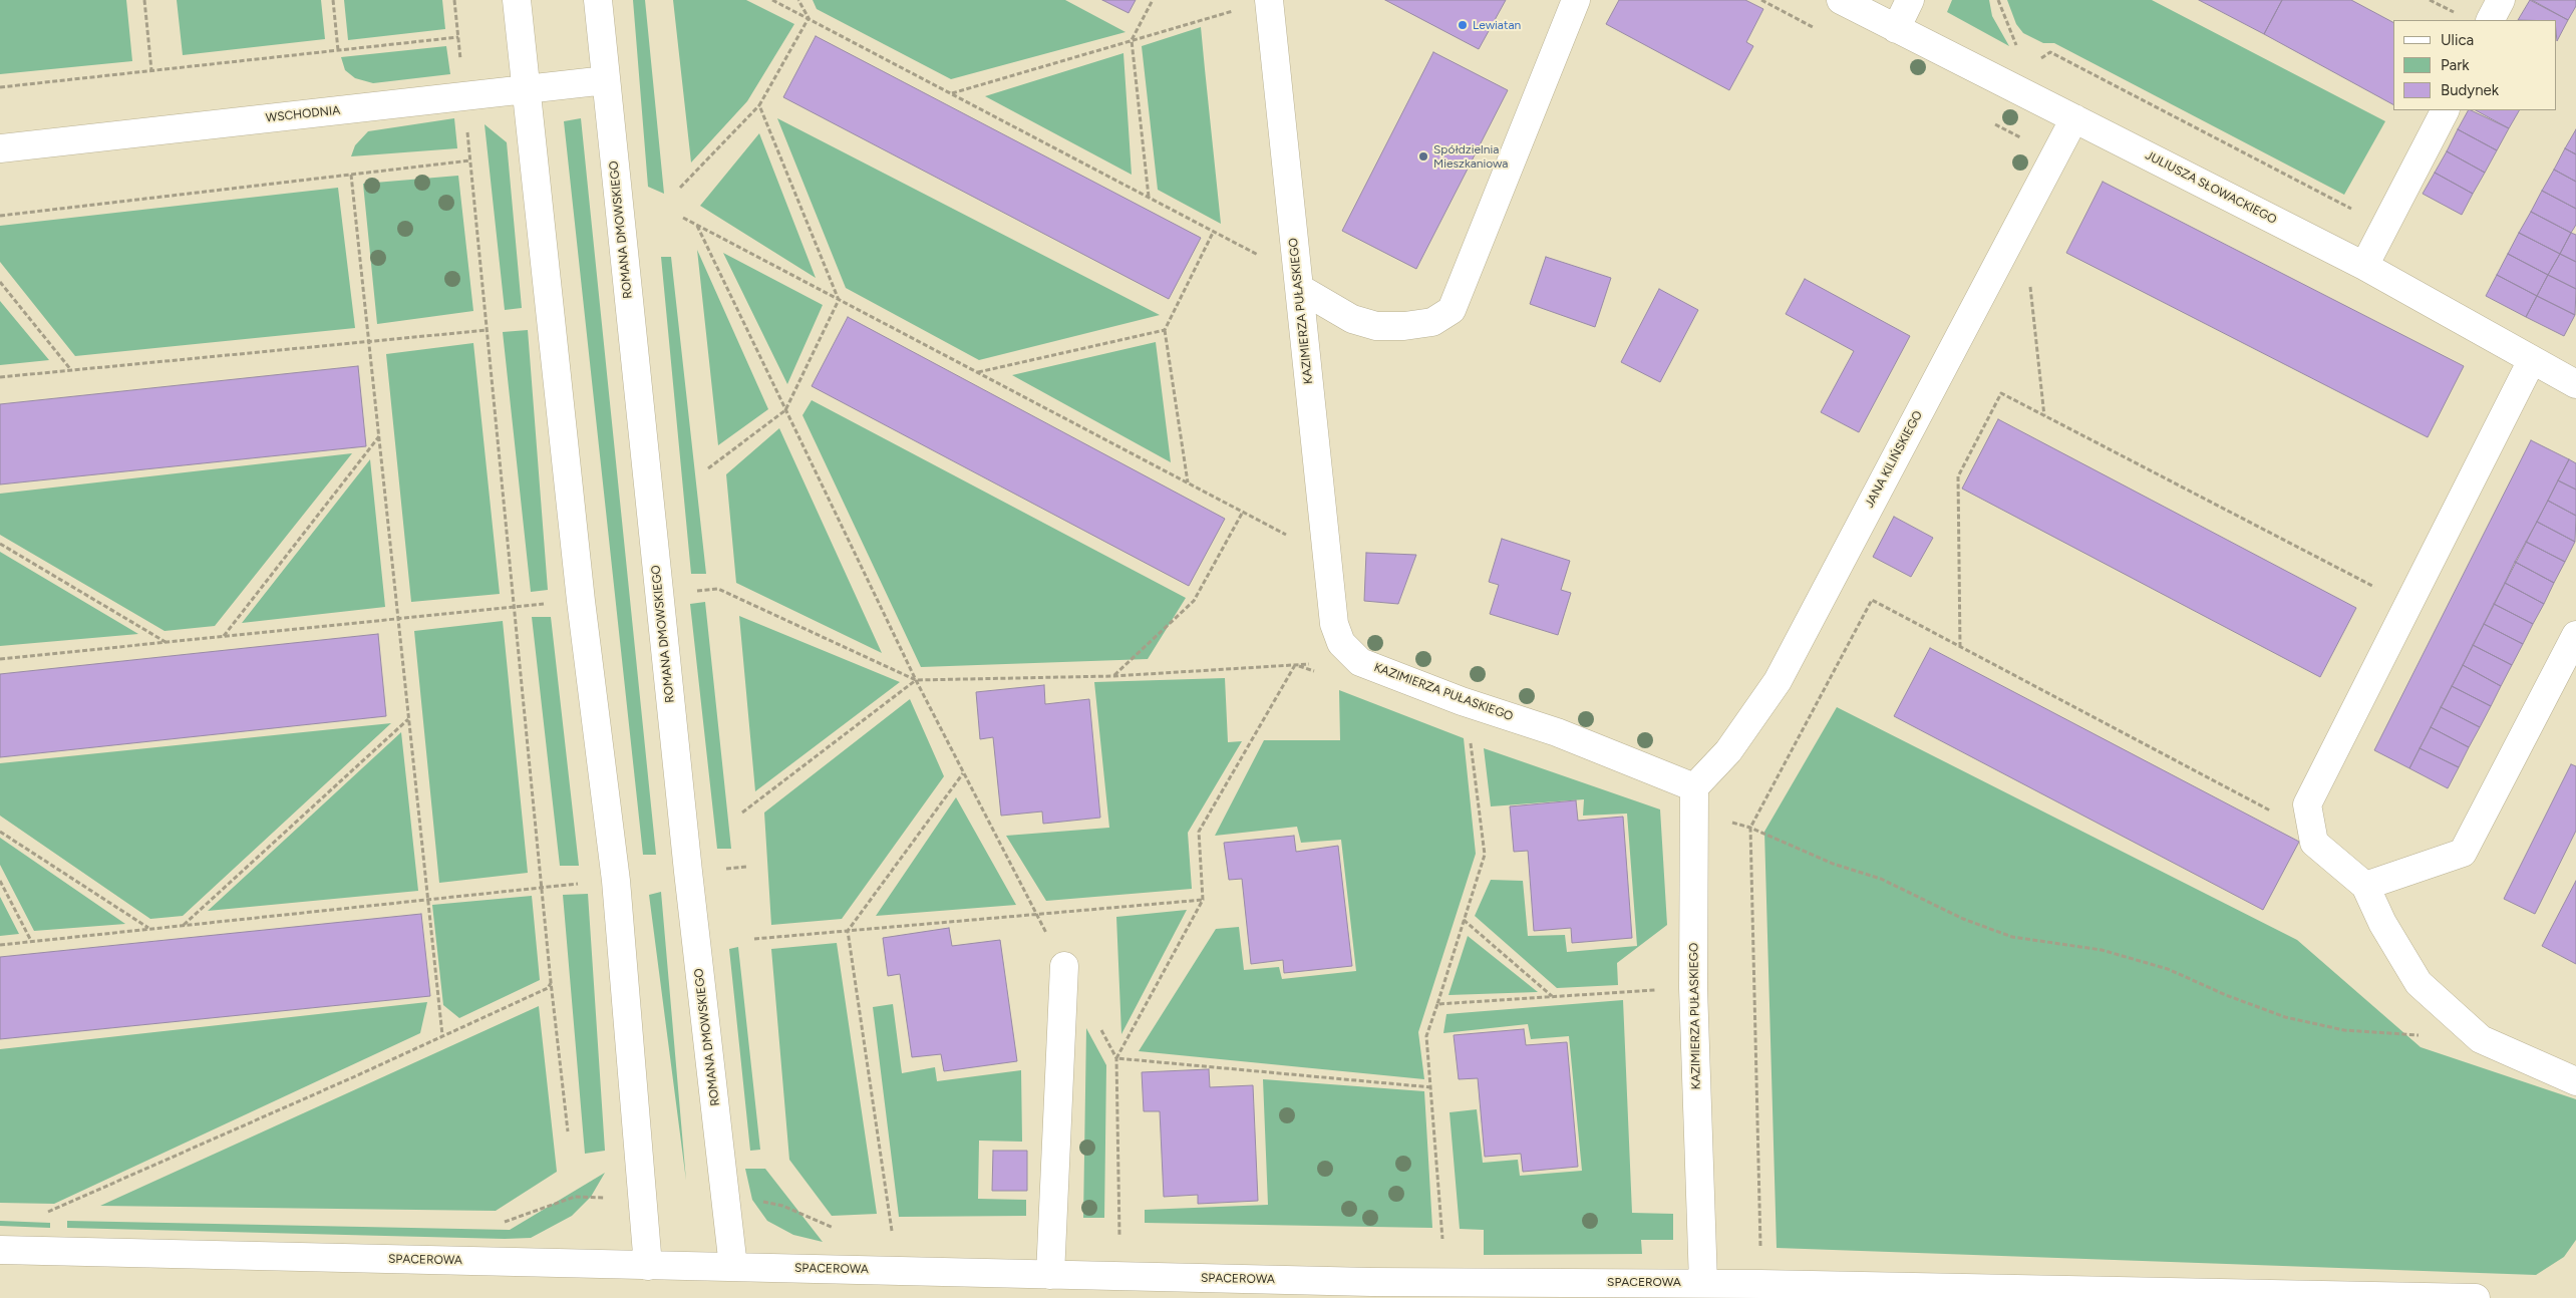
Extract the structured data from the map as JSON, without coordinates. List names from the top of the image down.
{
  "streets": {
    "street": [
      "WSCHODNIA",
      "JULIUSZA SŁOWACKIEGO",
      "ROMANA DMOWSKIEGO",
      "KAZIMIERZA PUŁASKIEGO",
      "JANA KILIŃSKIEGO",
      "SPACEROWA"
    ]
  },
  "crossings": [
    ["WSCHODNIA", "ROMANA DMOWSKIEGO"],
    ["JULIUSZA SŁOWACKIEGO", "JANA KILIŃSKIEGO"],
    ["ROMANA DMOWSKIEGO", "SPACEROWA"],
    ["KAZIMIERZA PUŁASKIEGO", "JANA KILIŃSKIEGO"],
    ["KAZIMIERZA PUŁASKIEGO", "SPACEROWA"]
  ],
  "places": ["Lewiatan", "Spółdzielnia Mieszkaniowa"],
  "legend": ["Ulica", "Park", "Budynek"]
}
